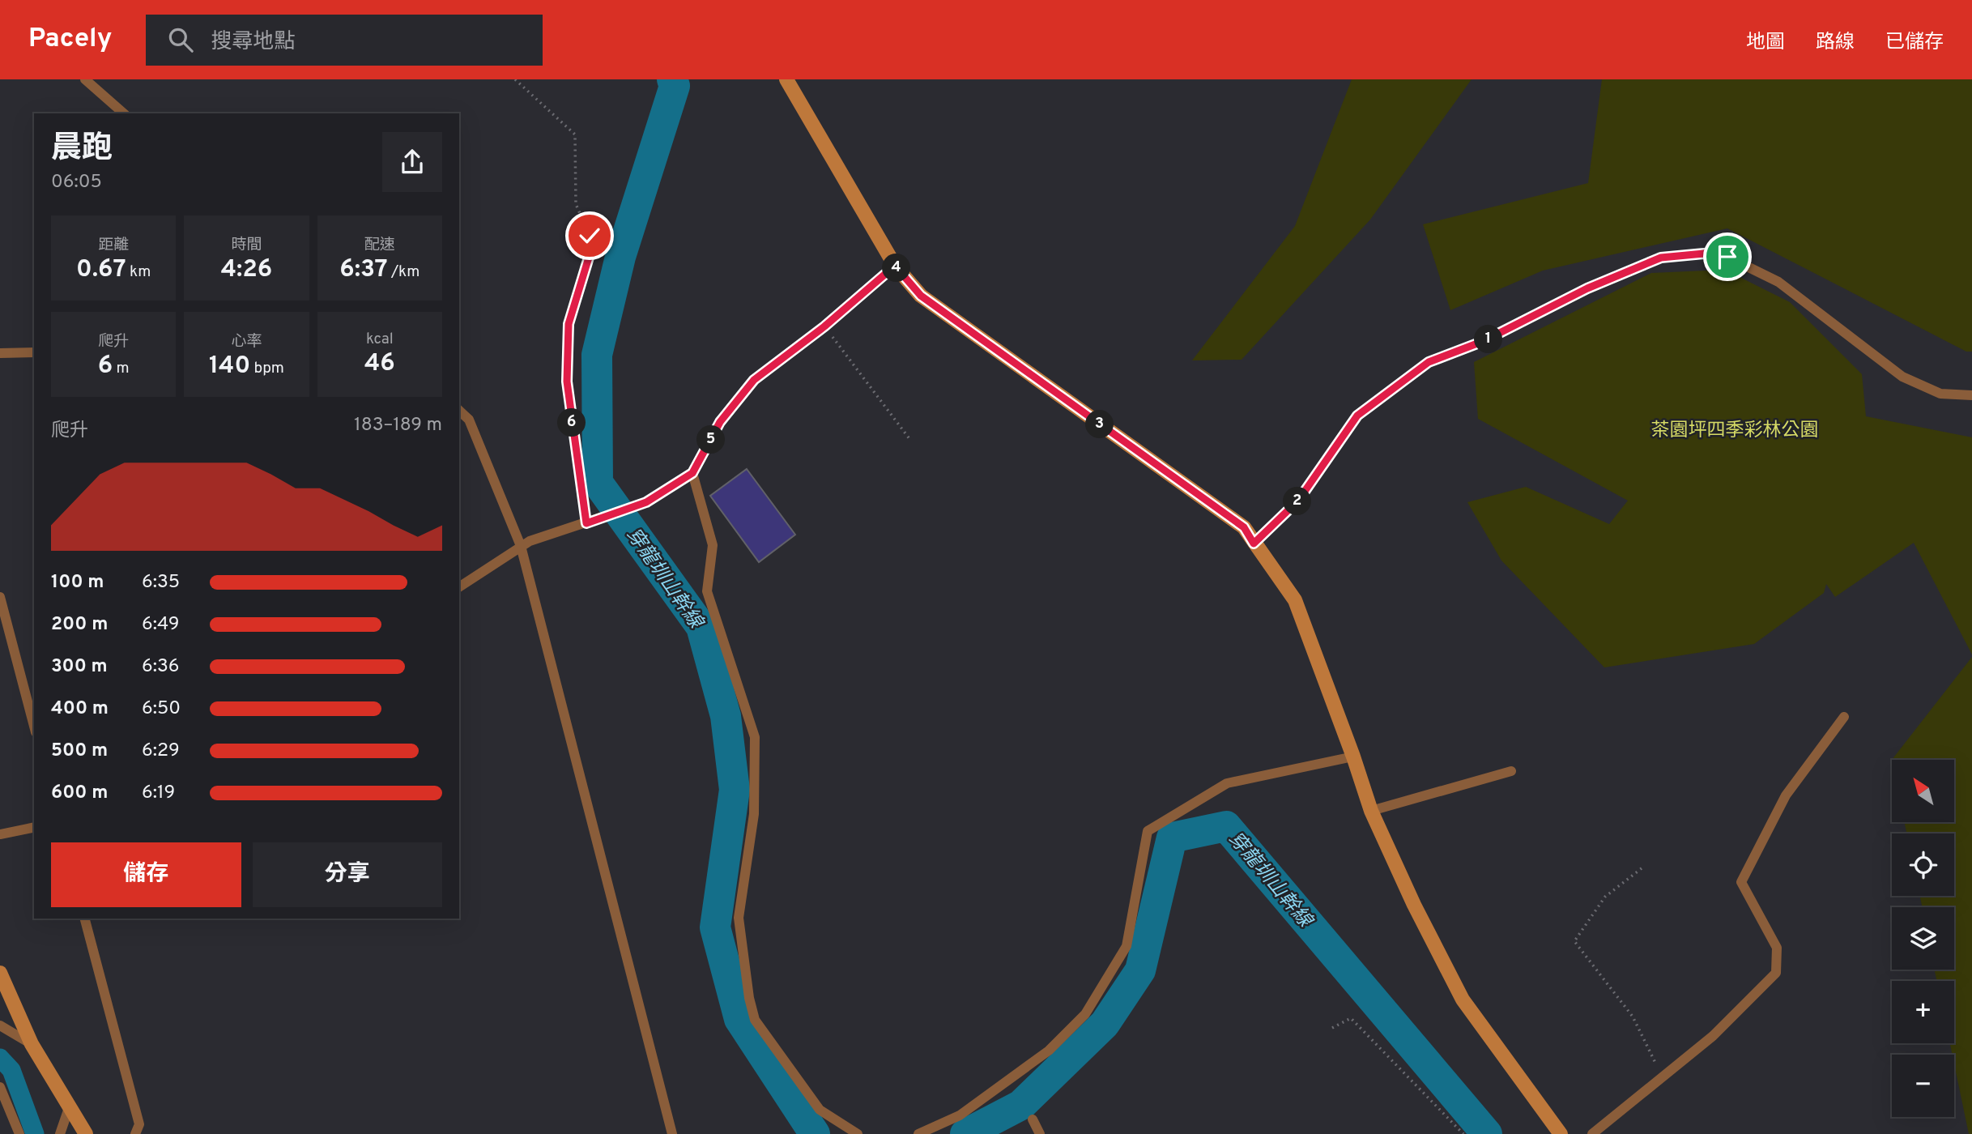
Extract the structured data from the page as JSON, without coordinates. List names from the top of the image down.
{
  "water": ["穿龍圳山幹線"],
  "parks": ["茶園坪四季彩林公園"],
  "north": "top left",
  "page": {
    "header": "Pacely",
    "search": "搜尋地點",
    "nav": ["地圖", "路線", "已儲存"],
    "heading": ["晨跑", "06:05"],
    "stats": [
      ["距離", "0.67 km"],
      ["時間", "4:26"],
      ["配速", "6:37 /km"],
      ["爬升", "6 m"],
      ["心率", "140 bpm"],
      ["kcal", "46"]
    ],
    "pins": [
      "4",
      "1",
      "6",
      "3",
      "5",
      "2"
    ],
    "chart": ["爬升", "183–189 m"],
    "list": [
      {
        "name": "100 m",
        "note": "6:35"
      },
      {
        "name": "200 m",
        "note": "6:49"
      },
      {
        "name": "300 m",
        "note": "6:36"
      },
      {
        "name": "400 m",
        "note": "6:50"
      },
      {
        "name": "500 m",
        "note": "6:29"
      },
      {
        "name": "600 m",
        "note": "6:19"
      }
    ],
    "map_buttons": ["+", "−"],
    "buttons": ["儲存", "分享"]
  }
}
